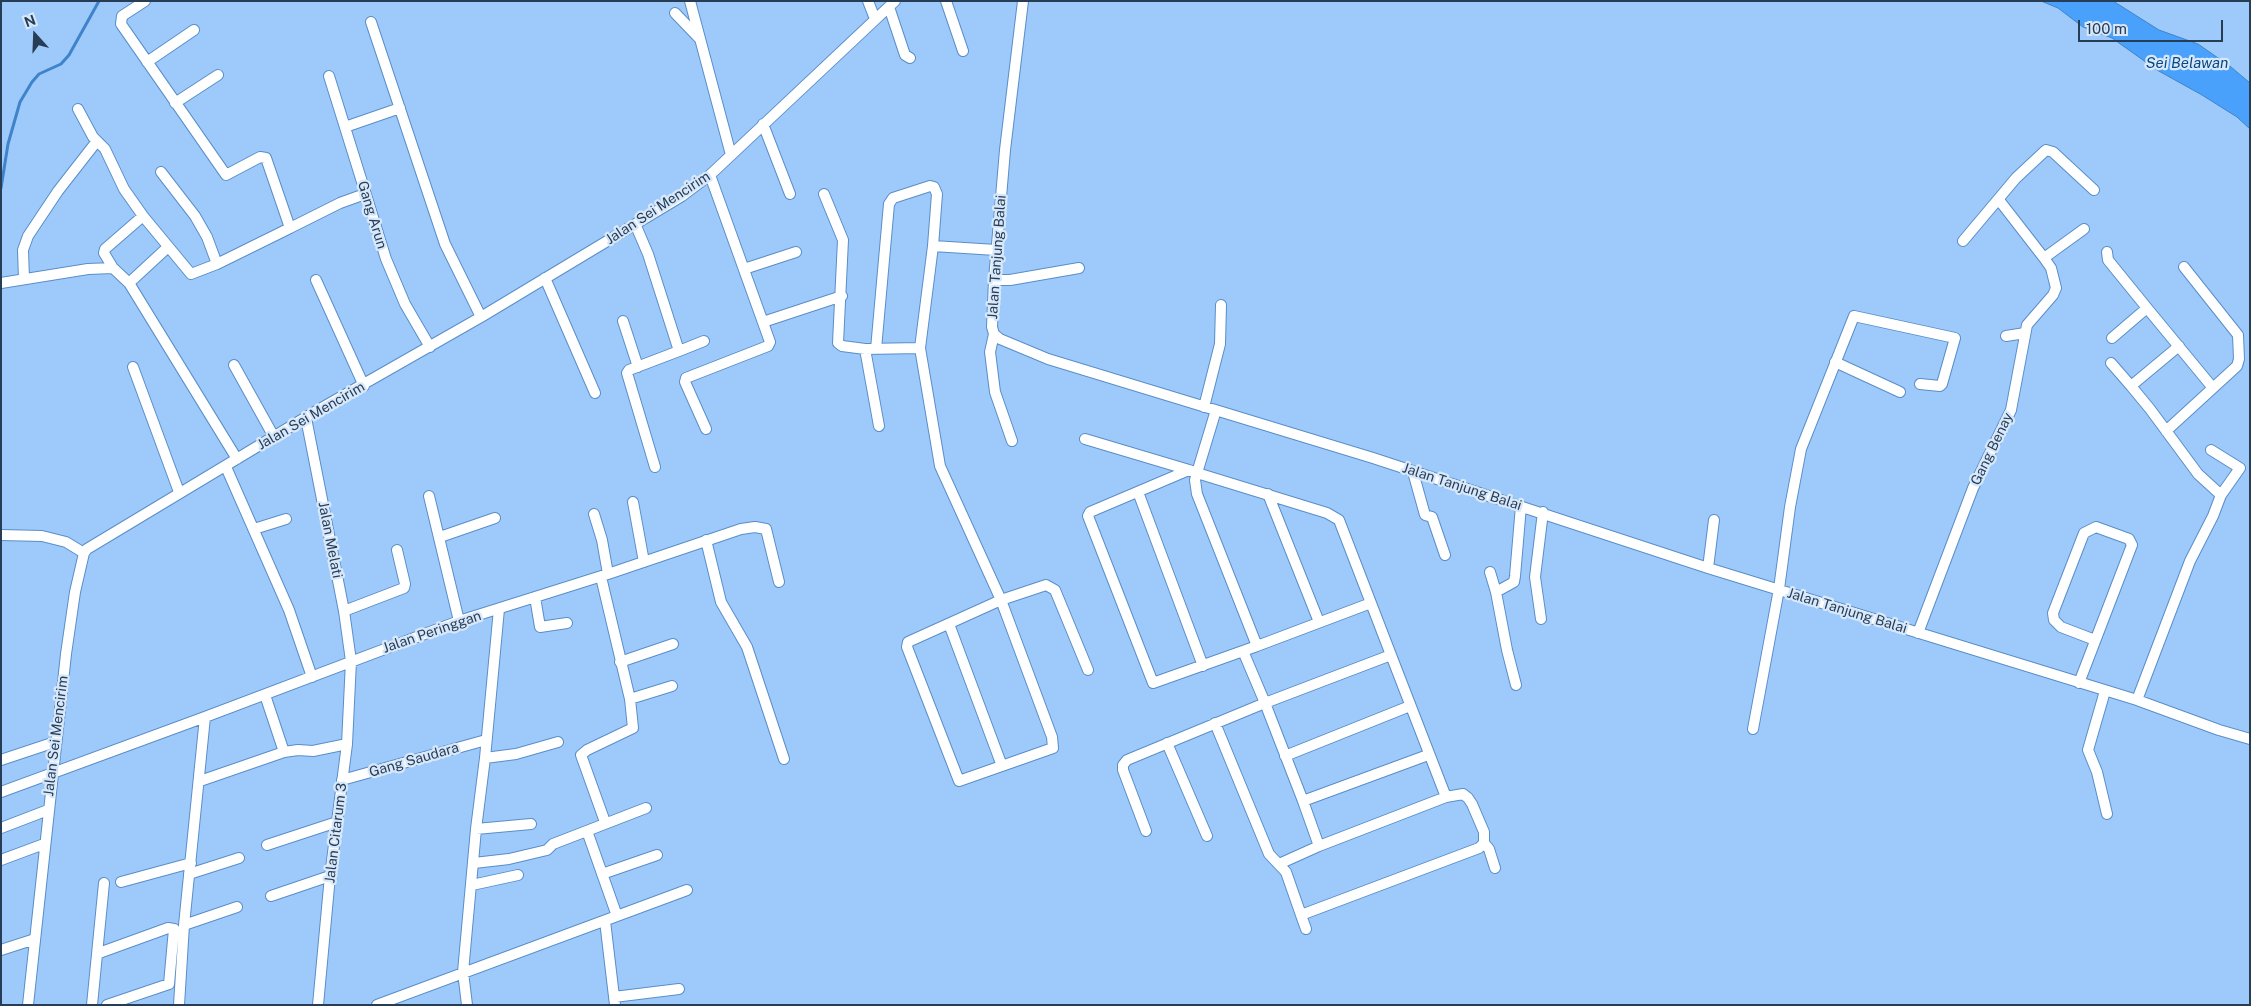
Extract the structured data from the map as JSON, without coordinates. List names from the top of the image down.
{
  "streets": {
    "street": [
      "Jalan Sei Mencirim",
      "Gang Arun",
      "Jalan Tanjung Balai",
      "Gang Benay",
      "Jalan Melati",
      "Jalan Peringgan",
      "Gang Saudara",
      "Jalan Citarum 3"
    ]
  },
  "crossings": [
    ["Jalan Sei Mencirim", "Gang Arun"],
    ["Jalan Sei Mencirim", "Jalan Melati"],
    ["Jalan Sei Mencirim", "Jalan Peringgan"],
    ["Jalan Tanjung Balai", "Gang Benay"],
    ["Jalan Melati", "Jalan Peringgan"],
    ["Jalan Melati", "Jalan Citarum 3"],
    ["Jalan Peringgan", "Jalan Citarum 3"],
    ["Gang Saudara", "Jalan Citarum 3"]
  ],
  "water": ["Sei Belawan"],
  "scale_bar": "100 m",
  "north": "top"
}
